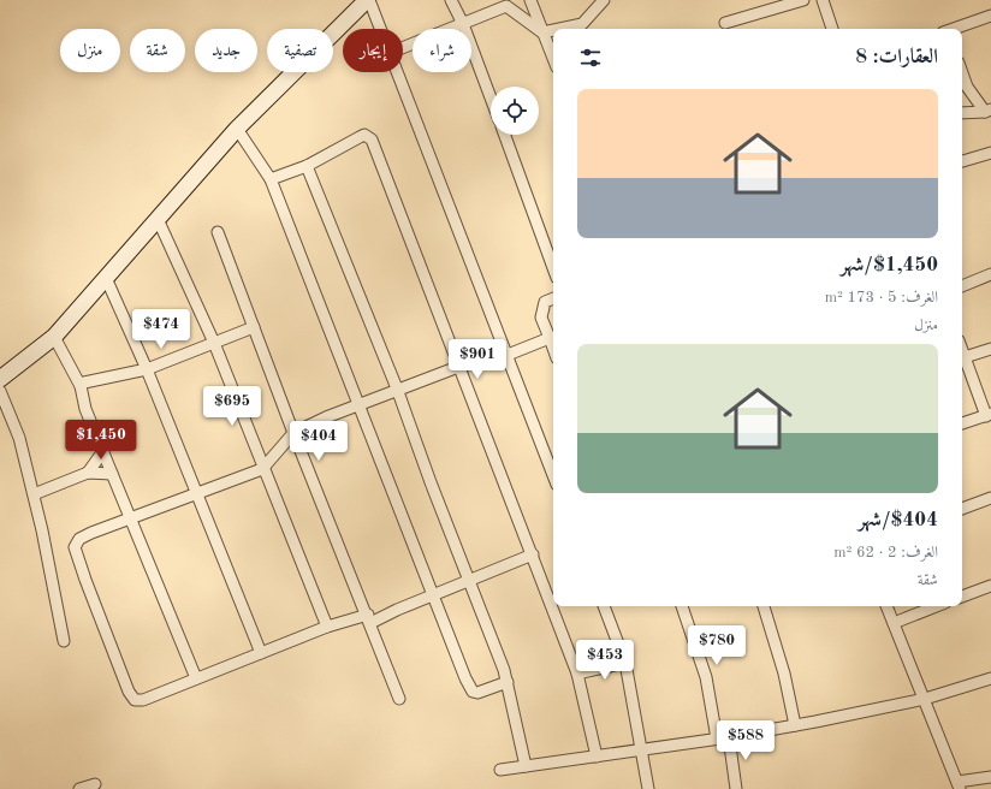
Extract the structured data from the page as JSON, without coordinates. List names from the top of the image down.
{
  "page": {
    "chip": [
      "شراء",
      "إيجار",
      "تصفية",
      "جديد",
      "شقة",
      "منزل"
    ],
    "heading": "العقارات: 8",
    "list": [
      {
        "name": "$1,450/شهر",
        "note": "الغرف: 5 · 173 m² · منزل"
      },
      {
        "name": "$404/شهر",
        "note": "الغرف: 2 · 62 m² · شقة"
      }
    ],
    "price": [
      "$474",
      "$901",
      "$695",
      "$1,450",
      "$404",
      "$780",
      "$453",
      "$588"
    ]
  }
}
